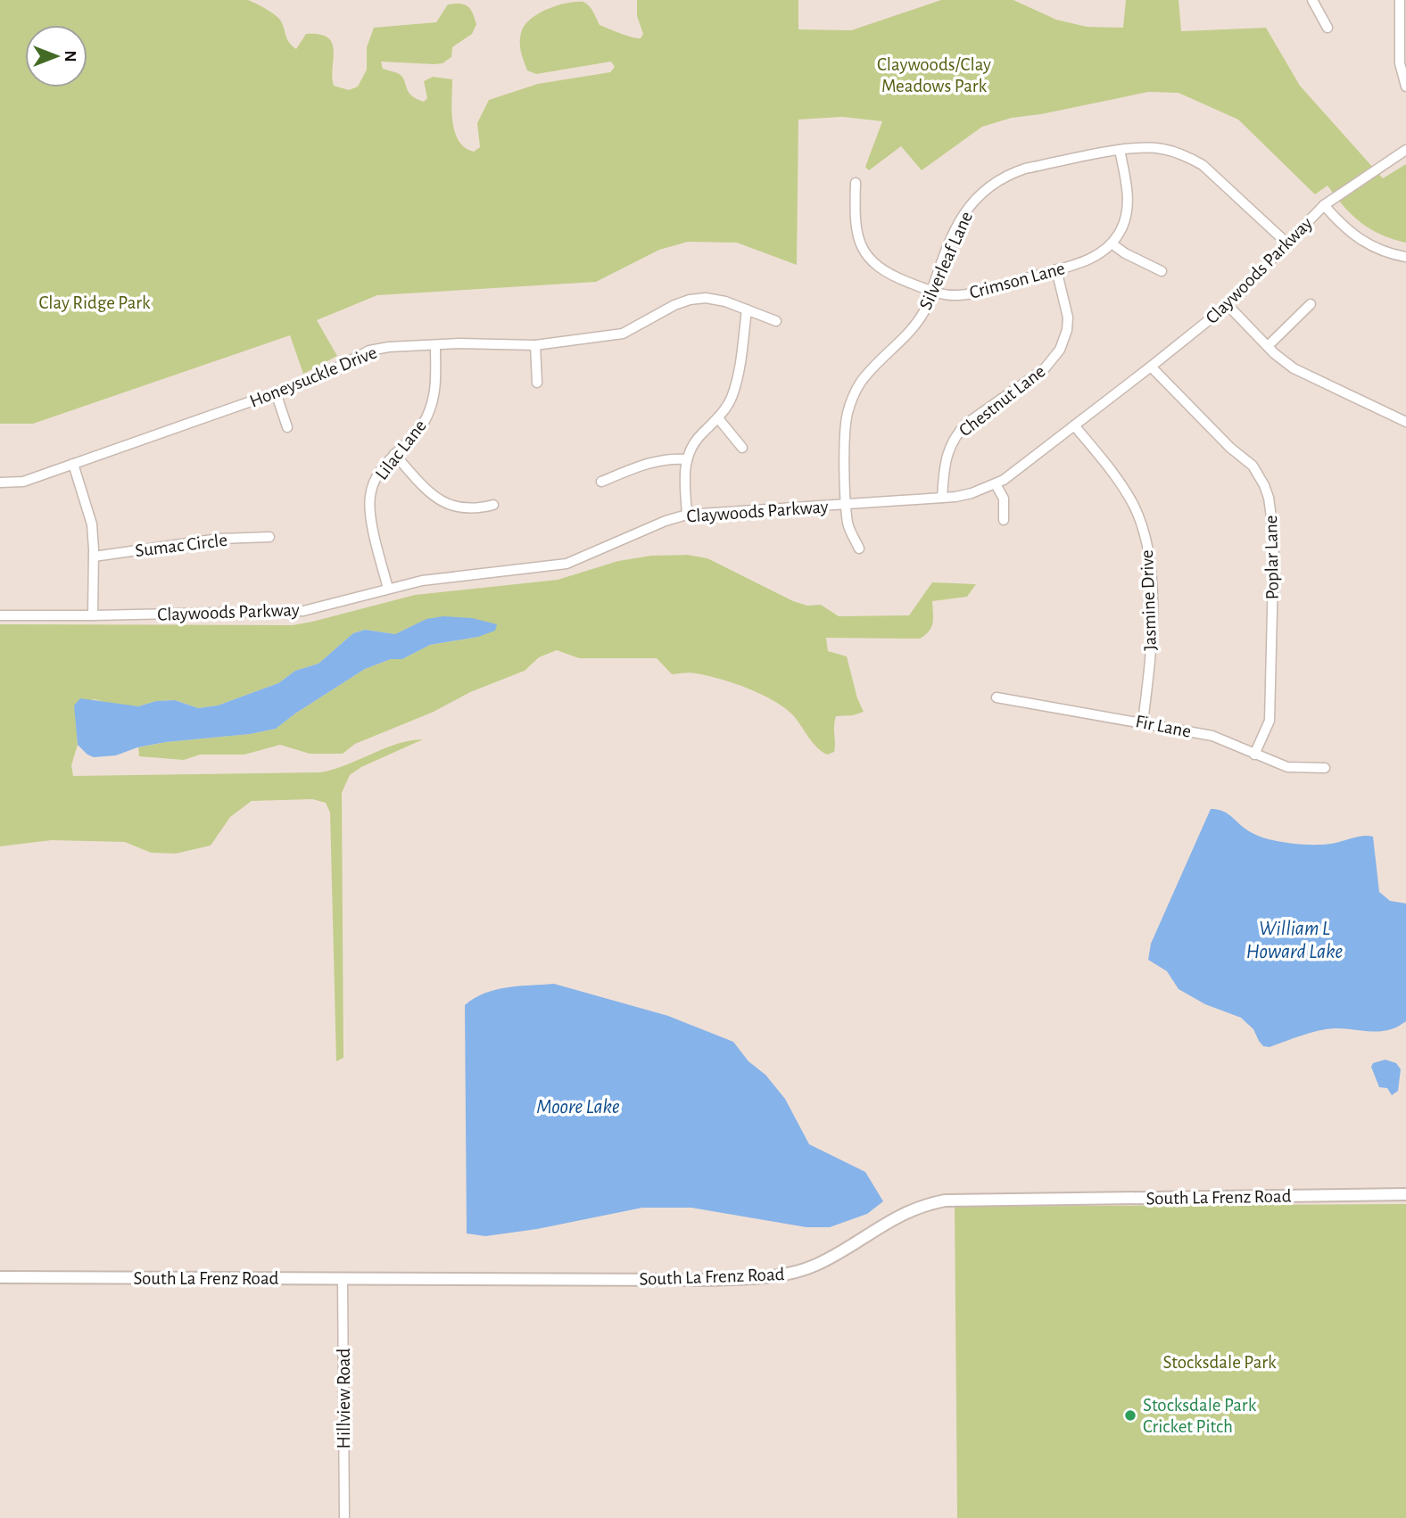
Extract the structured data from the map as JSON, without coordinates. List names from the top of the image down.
{
  "streets": {
    "street": [
      "Silverleaf Lane",
      "Claywoods Parkway",
      "Crimson Lane",
      "Honeysuckle Drive",
      "Chestnut Lane",
      "Lilac Lane",
      "Sumac Circle",
      "Poplar Lane",
      "Jasmine Drive",
      "Fir Lane",
      "South La Frenz Road",
      "Hillview Road"
    ]
  },
  "crossings": [
    ["Silverleaf Lane", "Claywoods Parkway"],
    ["Silverleaf Lane", "Crimson Lane"],
    ["Claywoods Parkway", "Chestnut Lane"],
    ["Claywoods Parkway", "Lilac Lane"],
    ["Claywoods Parkway", "Poplar Lane"],
    ["Claywoods Parkway", "Jasmine Drive"],
    ["Crimson Lane", "Chestnut Lane"],
    ["Honeysuckle Drive", "Lilac Lane"],
    ["Poplar Lane", "Fir Lane"],
    ["Jasmine Drive", "Fir Lane"],
    ["South La Frenz Road", "Hillview Road"]
  ],
  "water": ["William L Howard Lake", "Moore Lake"],
  "parks": ["Claywoods/Clay Meadows Park", "Clay Ridge Park", "Stocksdale Park"],
  "places": ["Stocksdale Park Cricket Pitch"],
  "north": "right"
}
